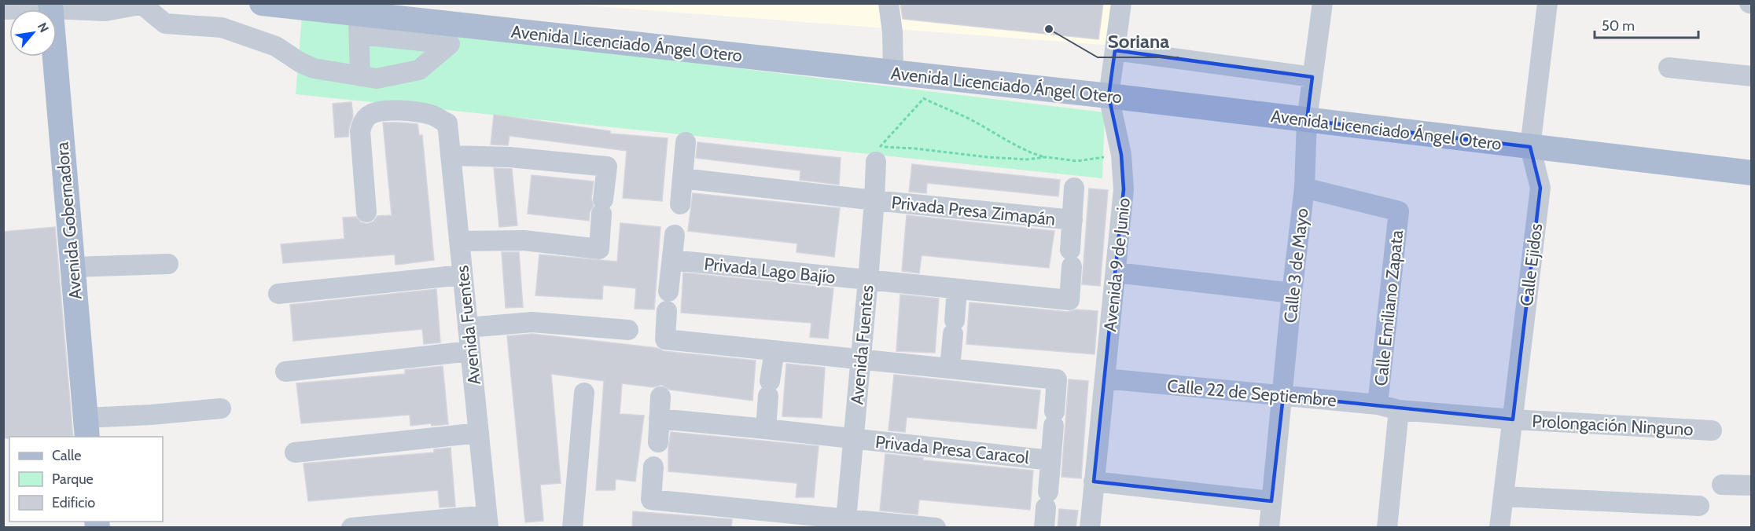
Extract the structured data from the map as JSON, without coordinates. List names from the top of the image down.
{
  "streets": {
    "main road": ["Avenida Licenciado Ángel Otero", "Avenida Gobernadora"],
    "street": [
      "Privada Presa Zimapán",
      "Avenida 9 de Junio",
      "Calle Ejidos",
      "Calle 3 de Mayo",
      "Privada Lago Bajío",
      "Calle Emiliano Zapata",
      "Avenida Fuentes",
      "Calle 22 de Septiembre",
      "Prolongación Ninguno",
      "Privada Presa Caracol"
    ]
  },
  "crossings": [
    ["Avenida Licenciado Ángel Otero", "Avenida 9 de Junio"],
    ["Avenida Licenciado Ángel Otero", "Calle Ejidos"],
    ["Avenida Licenciado Ángel Otero", "Calle 3 de Mayo"],
    ["Privada Presa Zimapán", "Privada Lago Bajío"],
    ["Privada Presa Zimapán", "Avenida Fuentes"],
    ["Avenida 9 de Junio", "Calle 22 de Septiembre"],
    ["Calle Ejidos", "Calle 22 de Septiembre"],
    ["Calle Ejidos", "Prolongación Ninguno"],
    ["Calle 3 de Mayo", "Calle Emiliano Zapata"],
    ["Calle 3 de Mayo", "Calle 22 de Septiembre"],
    ["Privada Lago Bajío", "Avenida Fuentes"],
    ["Calle Emiliano Zapata", "Calle 22 de Septiembre"],
    ["Avenida Fuentes", "Privada Presa Caracol"],
    ["Calle 22 de Septiembre", "Prolongación Ninguno"]
  ],
  "places": ["Soriana"],
  "legend": ["Calle", "Parque", "Edificio"],
  "scale_bar": "50 m",
  "north": "top right"
}
